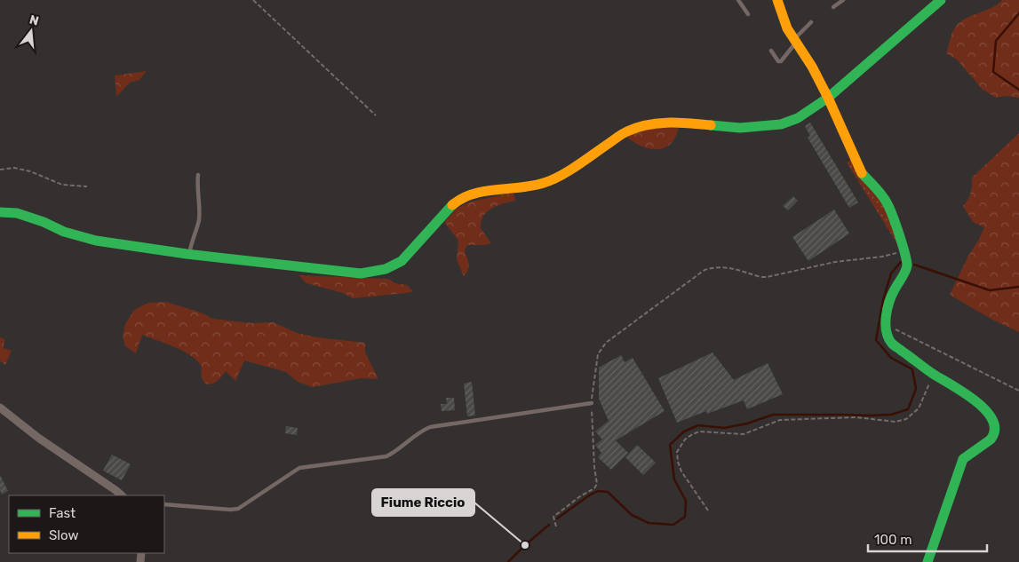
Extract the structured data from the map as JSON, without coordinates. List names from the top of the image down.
{
  "places": ["Fiume Riccio"],
  "legend": ["Fast", "Slow"],
  "scale_bar": "100 m",
  "north": "top"
}
